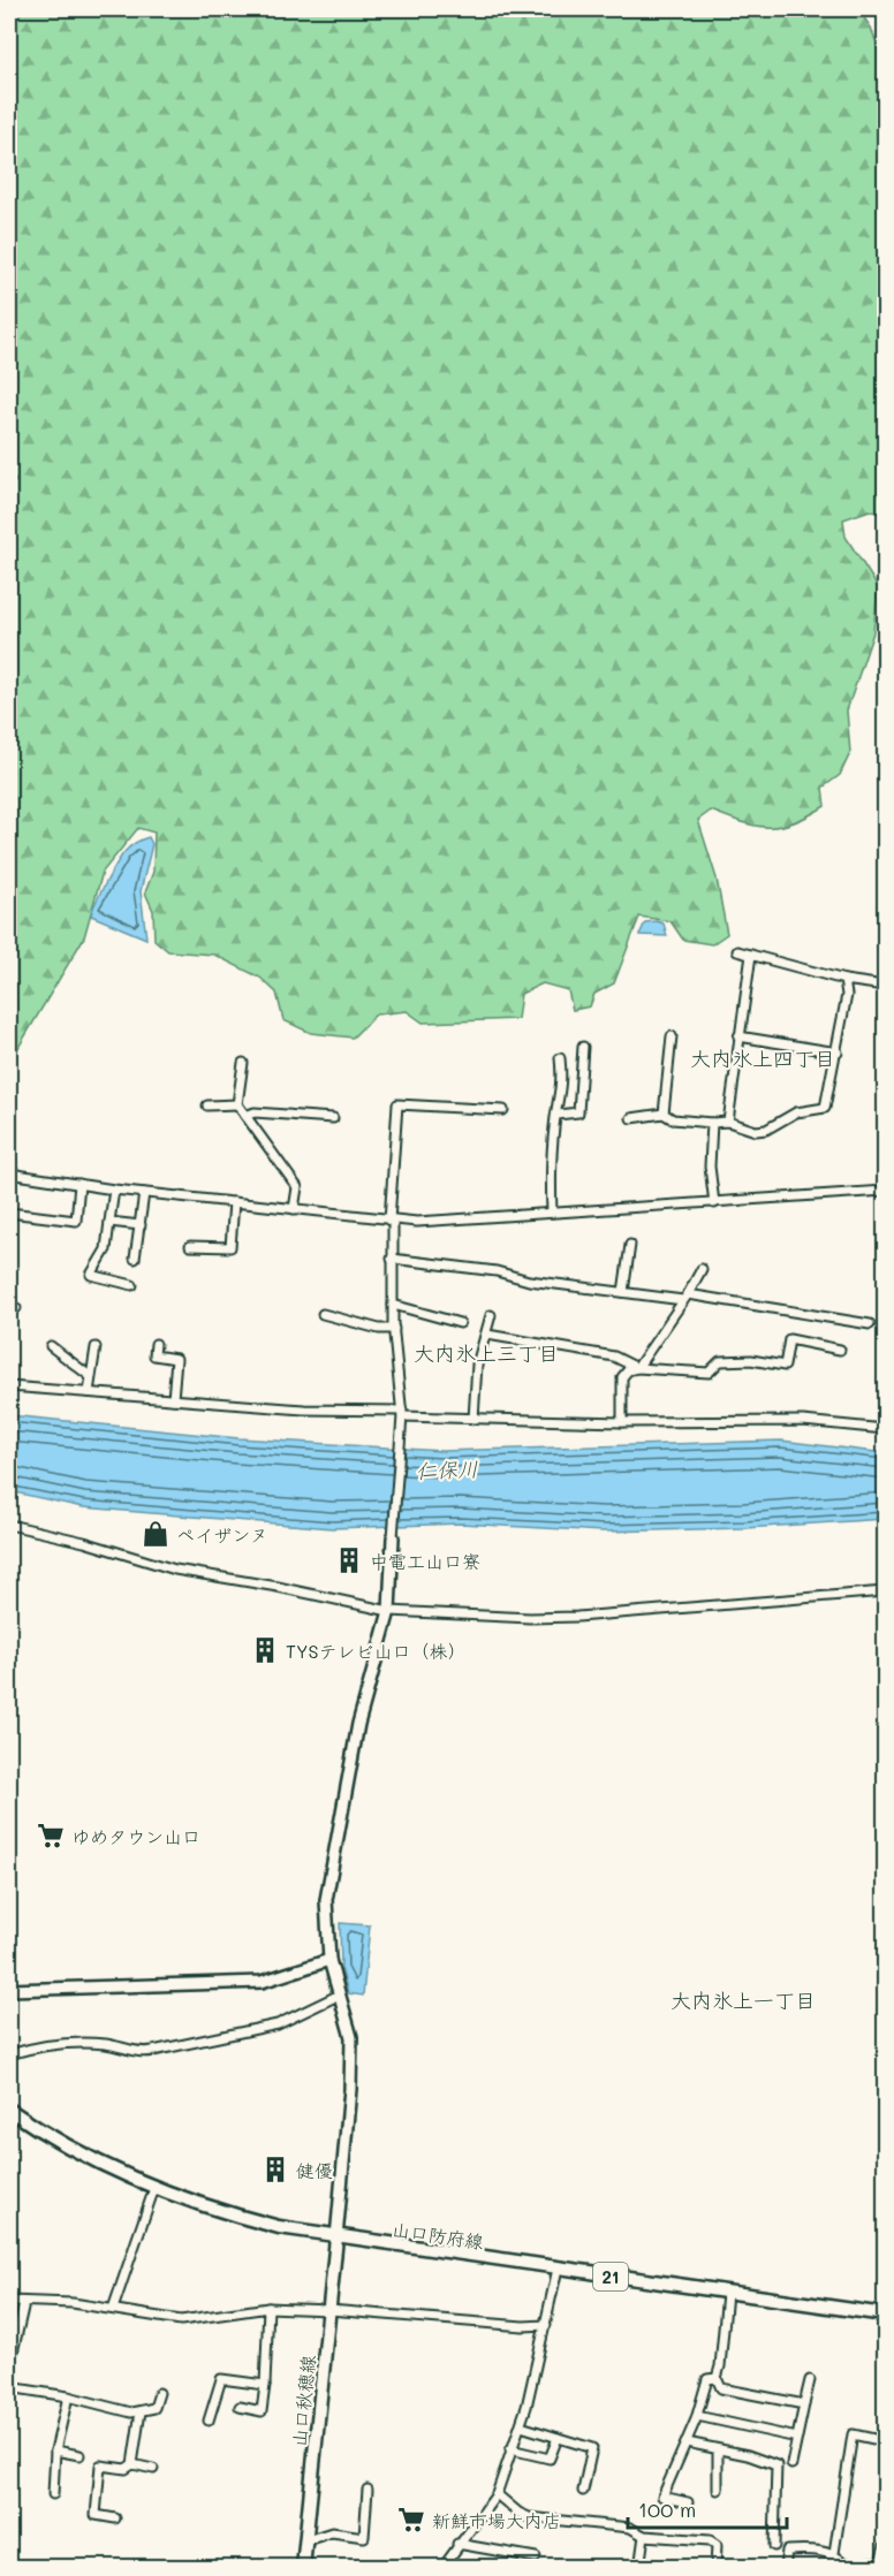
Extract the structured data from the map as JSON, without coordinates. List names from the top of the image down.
{
  "streets": {
    "main road": ["山口防府線", "21", "山口秋穂線"]
  },
  "crossings": [
    ["山口防府線", "山口秋穂線"]
  ],
  "districts": ["大内氷上四丁目", "大内氷上三丁目", "大内氷上一丁目"],
  "water": ["仁保川"],
  "places": {
    "shop": ["ペイザンヌ"],
    "building": ["中電工山口寮", "TYSテレビ山口（株）", "健優"],
    "supermarket": ["ゆめタウン山口", "新鮮市場大内店"]
  },
  "scale_bar": "100 m"
}
